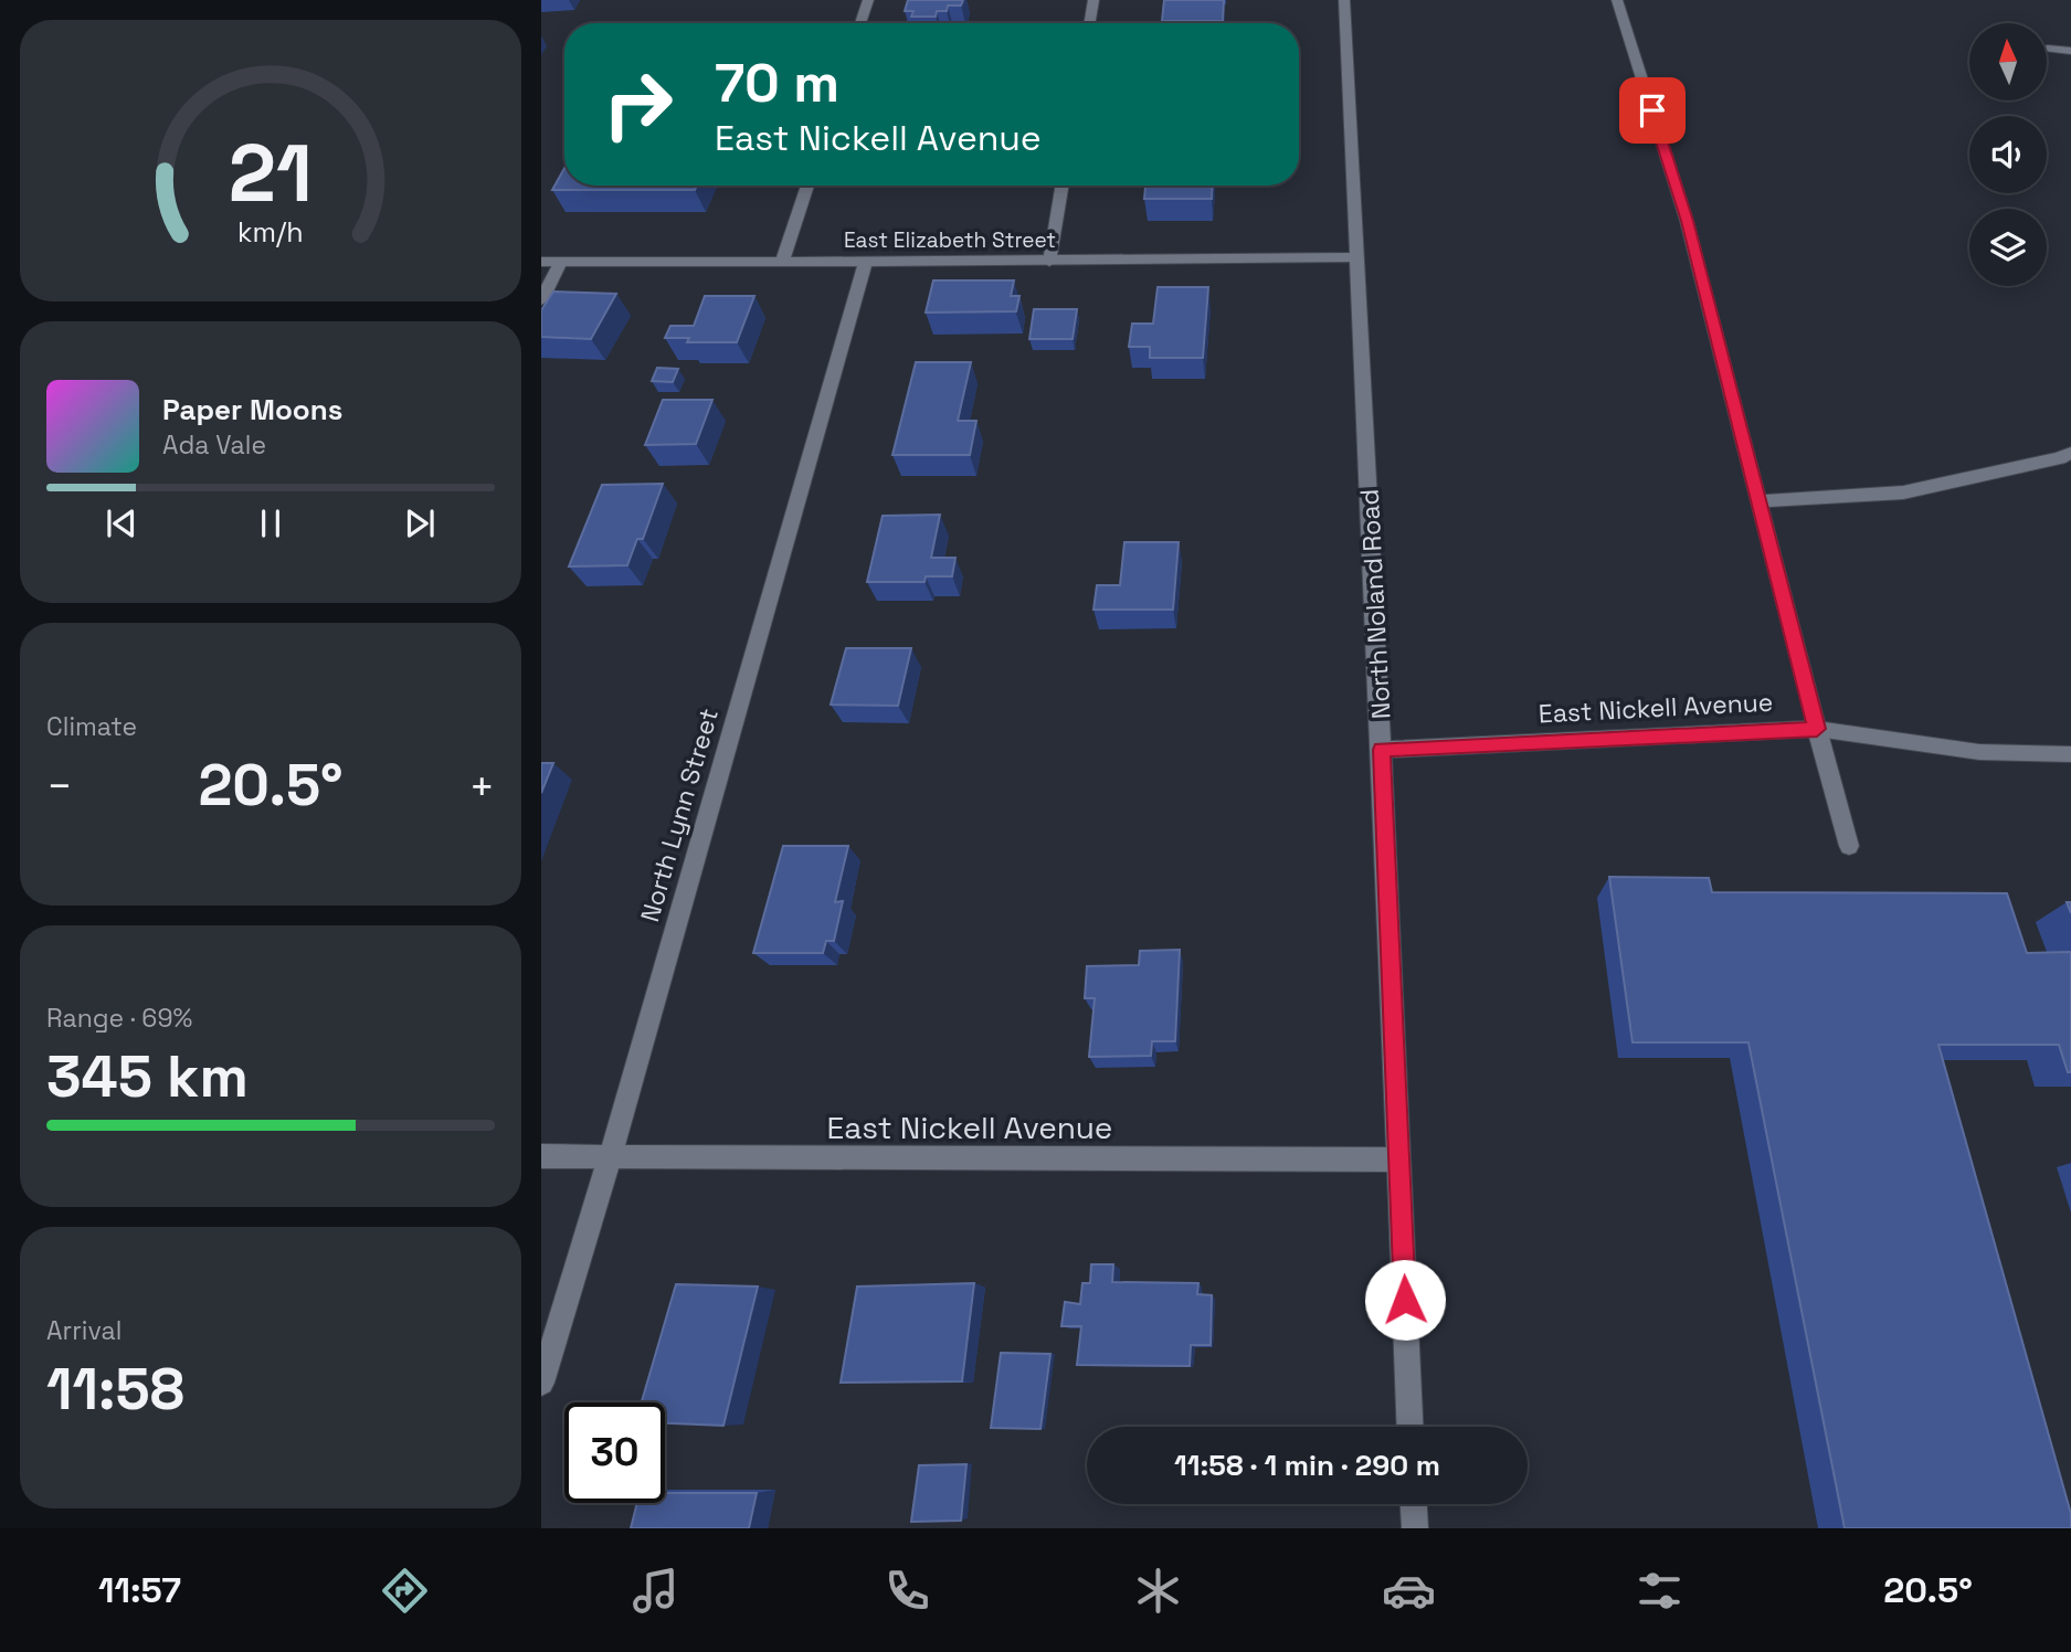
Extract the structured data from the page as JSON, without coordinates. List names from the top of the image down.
{
  "streets": {
    "street": [
      "East Elizabeth Street",
      "North Noland Road",
      "East Nickell Avenue",
      "North Lynn Street"
    ]
  },
  "crossings": [
    ["East Elizabeth Street", "North Noland Road"],
    ["East Elizabeth Street", "North Lynn Street"],
    ["North Noland Road", "East Nickell Avenue"],
    ["East Nickell Avenue", "North Lynn Street"]
  ],
  "north": "top",
  "page": {
    "turn": ["70 m", "East Nickell Avenue"],
    "song": ["Paper Moons", "Ada Vale"],
    "tile": [
      "Climate",
      ["Range · 69%", "345 km"],
      ["Arrival", "11:58"]
    ],
    "heat": ["−", "20.5°", "+"],
    "limit": "30",
    "trip": "11:58 · 1 min · 290 m",
    "tabs": ["11:57", "20.5°"],
    "gauge": ["21", "km/h"]
  }
}
